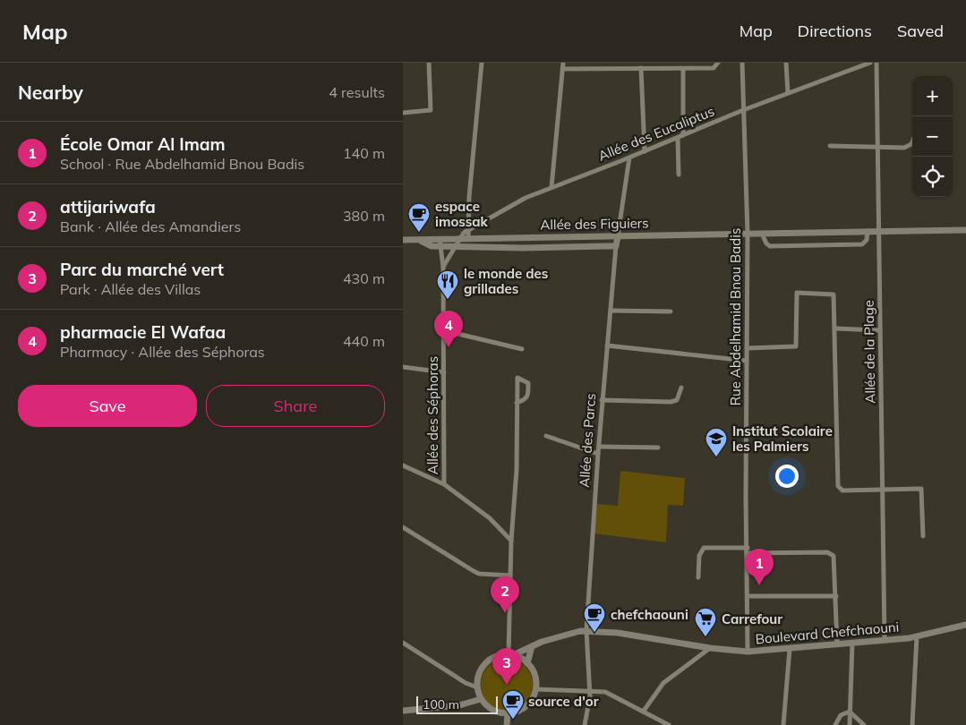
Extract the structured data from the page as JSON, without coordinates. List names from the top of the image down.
{
  "streets": {
    "street": [
      "Allée des Eucaliptus",
      "Allée des Figuiers",
      "Rue Abdelhamid Bnou Badis",
      "Allée de la Plage",
      "Allée des Séphoras",
      "Allée des Parcs",
      "Boulevard Chefchaouni"
    ]
  },
  "crossings": [
    ["Allée des Eucaliptus", "Allée des Figuiers"],
    ["Allée des Eucaliptus", "Rue Abdelhamid Bnou Badis"],
    ["Allée des Eucaliptus", "Allée des Parcs"],
    ["Allée des Figuiers", "Rue Abdelhamid Bnou Badis"],
    ["Allée des Figuiers", "Allée de la Plage"],
    ["Allée des Figuiers", "Allée des Séphoras"],
    ["Allée des Figuiers", "Allée des Parcs"],
    ["Rue Abdelhamid Bnou Badis", "Boulevard Chefchaouni"],
    ["Allée de la Plage", "Boulevard Chefchaouni"],
    ["Allée des Parcs", "Boulevard Chefchaouni"]
  ],
  "places": {
    "cafe": ["espace imossak", "chefchaouni", "source d'or"],
    "restaurant": ["le monde des grillades"],
    "school or university": ["Institut Scolaire les Palmiers"],
    "supermarket": ["Carrefour"]
  },
  "scale_bar": "100 m",
  "page": {
    "header": "Map",
    "nav": ["Map", "Directions", "Saved"],
    "heading": ["Nearby", "4 results"],
    "map_buttons": ["+", "−"],
    "list": [
      {
        "mark": "1",
        "name": "École Omar Al Imam",
        "note": "School · Rue Abdelhamid Bnou Badis",
        "value": "140 m"
      },
      {
        "mark": "2",
        "name": "attijariwafa",
        "note": "Bank · Allée des Amandiers",
        "value": "380 m"
      },
      {
        "mark": "3",
        "name": "Parc du marché vert",
        "note": "Park · Allée des Villas",
        "value": "430 m"
      },
      {
        "mark": "4",
        "name": "pharmacie El Wafaa",
        "note": "Pharmacy · Allée des Séphoras",
        "value": "440 m"
      }
    ],
    "pins": [
      "4",
      "1",
      "2",
      "3"
    ],
    "buttons": ["Save", "Share"],
    "scale": "100 m"
  }
}
